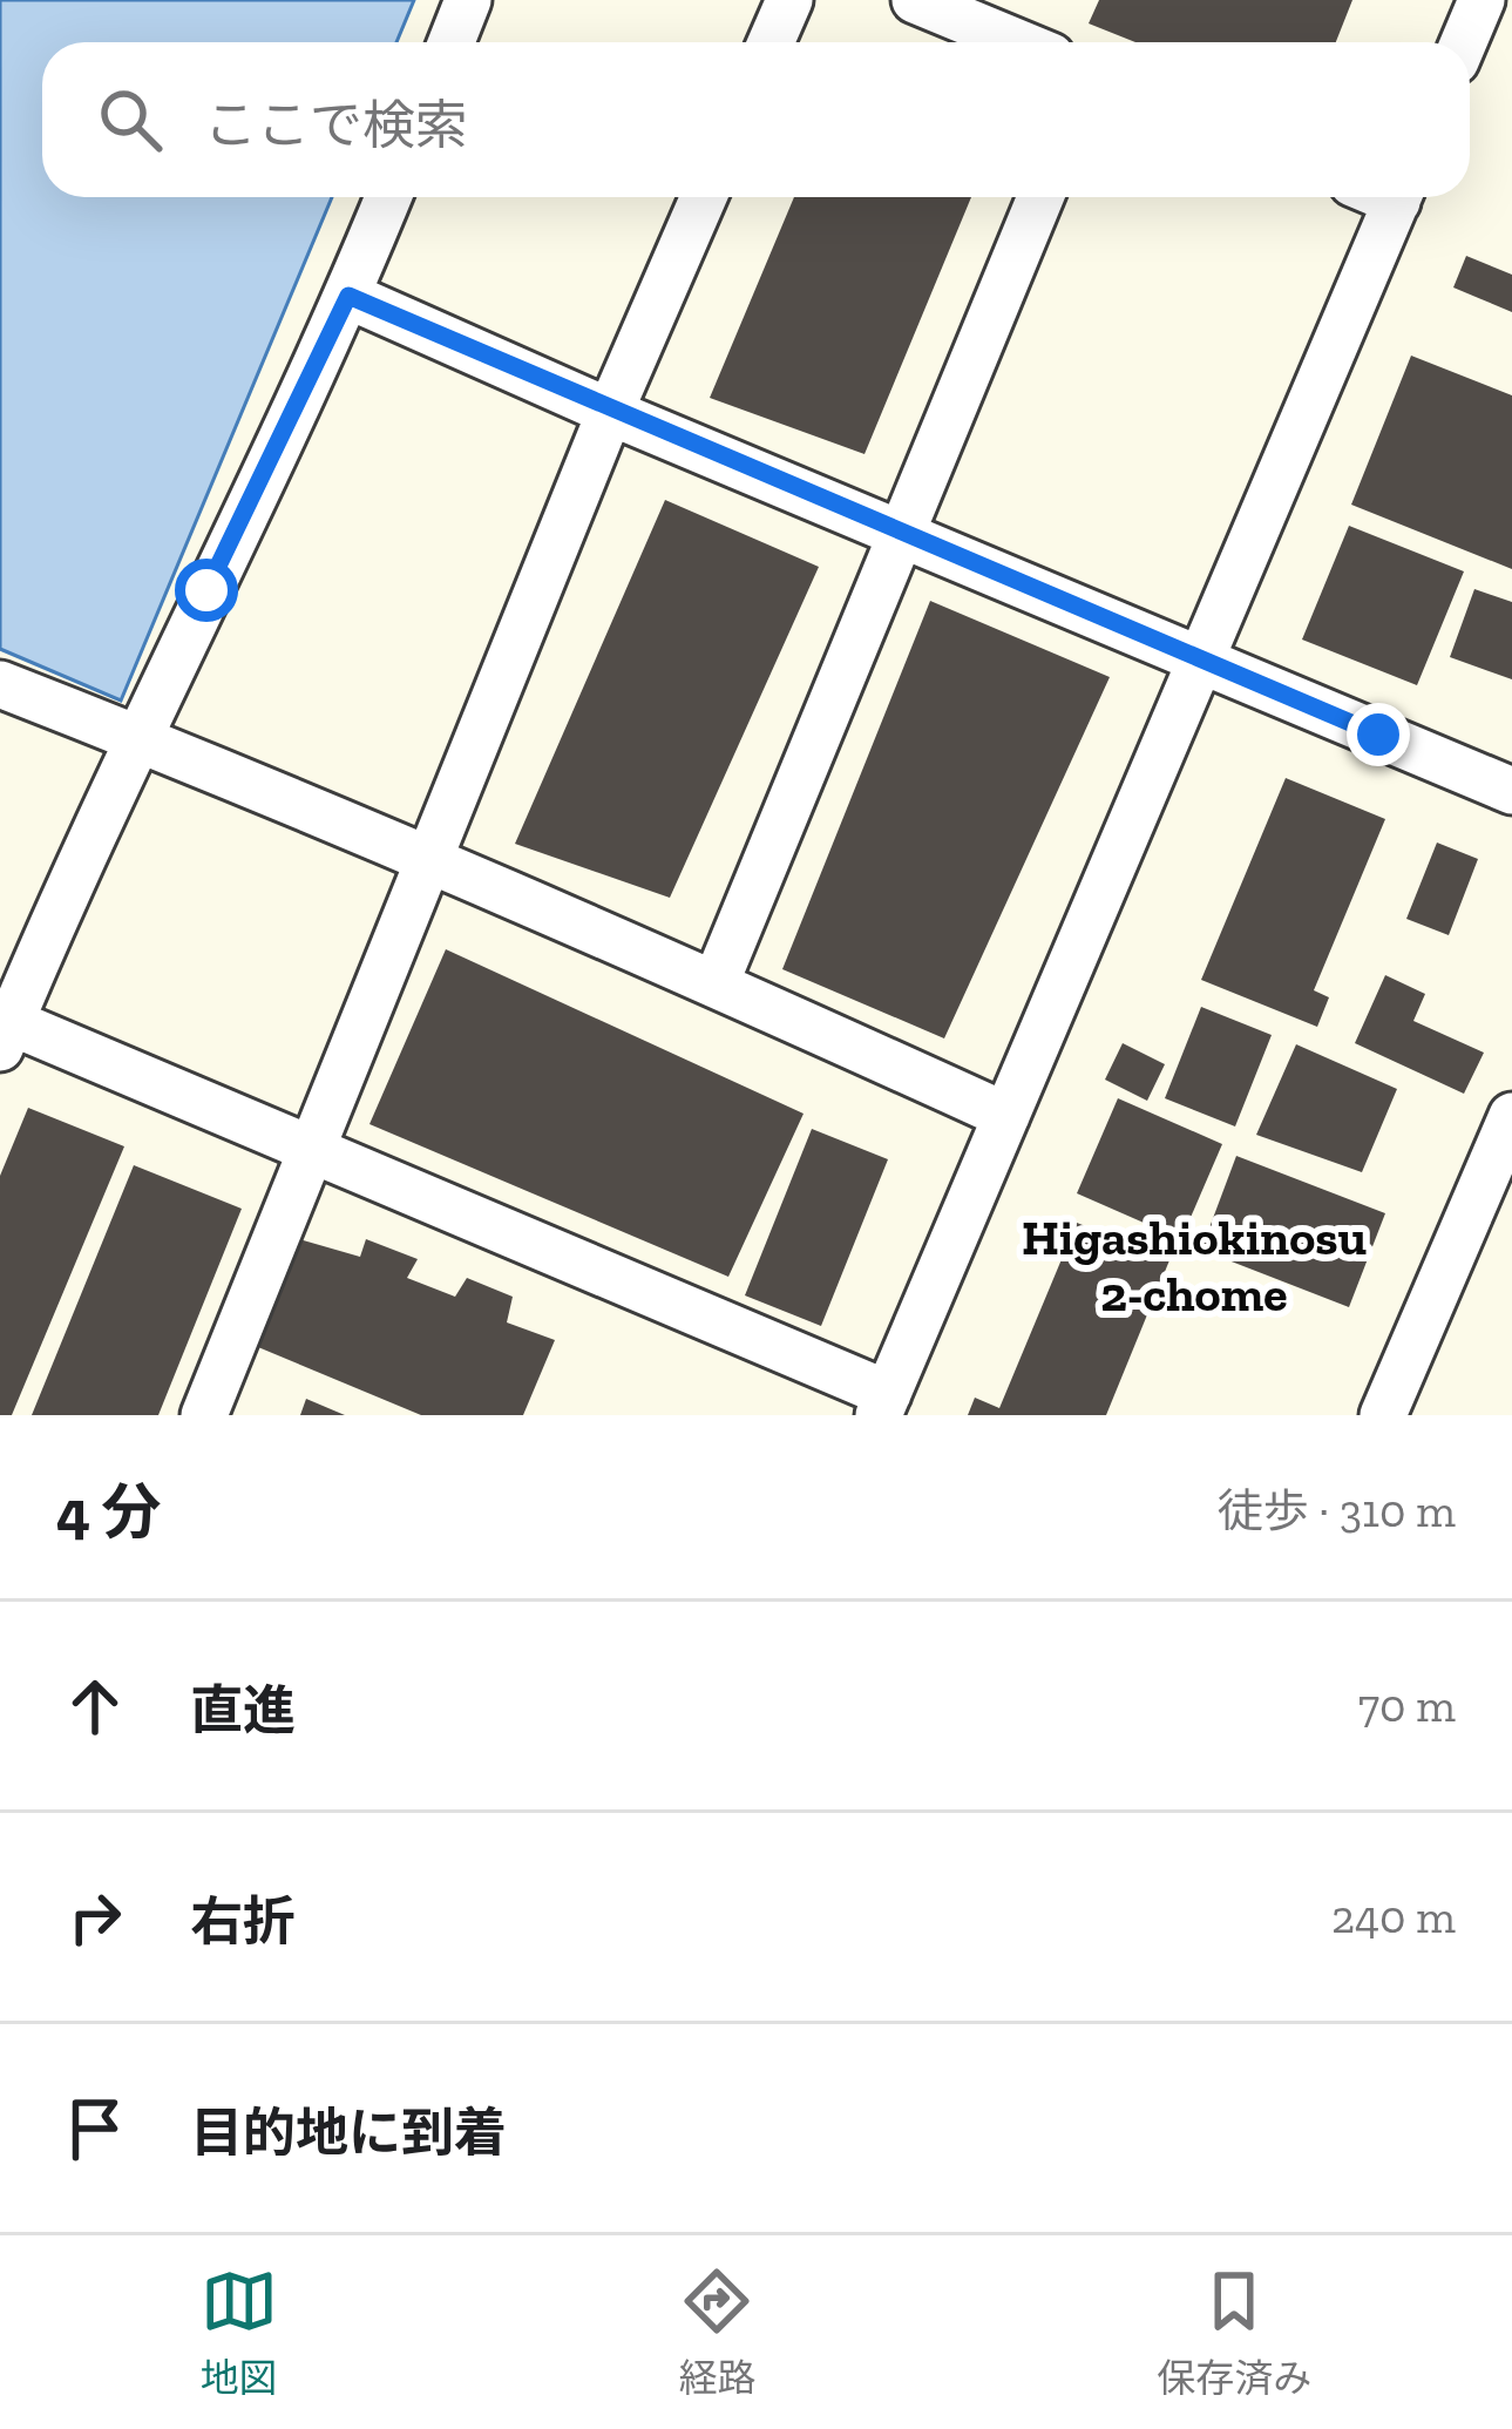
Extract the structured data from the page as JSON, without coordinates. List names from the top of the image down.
{
  "districts": ["Higashiokinosu 2-chome"],
  "page": {
    "search": "ここで検索",
    "heading": ["4 分", "徒歩 · 310 m"],
    "list": [
      ["直進", "70 m"],
      ["右折", "240 m"],
      "目的地に到着"
    ],
    "nav": ["地図", "経路", "保存済み"]
  }
}
